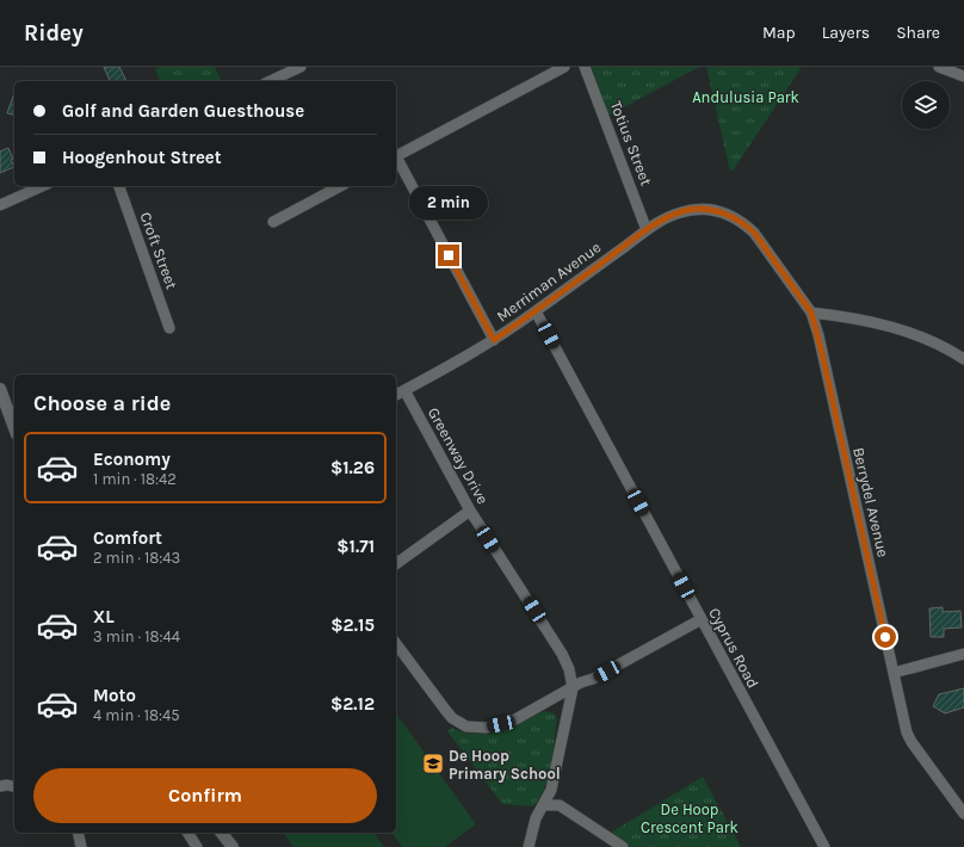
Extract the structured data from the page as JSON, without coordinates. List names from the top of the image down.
{
  "streets": {
    "street": [
      "Totius Street",
      "Croft Street",
      "Merriman Avenue",
      "Greenway Drive",
      "Berrydel Avenue",
      "Cyprus Road"
    ]
  },
  "crossings": [
    ["Totius Street", "Merriman Avenue"],
    ["Merriman Avenue", "Greenway Drive"],
    ["Merriman Avenue", "Berrydel Avenue"],
    ["Merriman Avenue", "Cyprus Road"]
  ],
  "parks": ["Andulusia Park", "De Hoop Crescent Park"],
  "places": {
    "school or university": ["De Hoop Primary School"]
  },
  "page": {
    "header": "Ridey",
    "nav": ["Map", "Layers", "Share"],
    "banner": ["Golf and Garden Guesthouse", "Hoogenhout Street"],
    "bubble": "2 min",
    "heading": "Choose a ride",
    "list": [
      {
        "name": "Economy",
        "note": "1 min · 18:42",
        "value": "$1.26"
      },
      {
        "name": "Comfort",
        "note": "2 min · 18:43",
        "value": "$1.71"
      },
      {
        "name": "XL",
        "note": "3 min · 18:44",
        "value": "$2.15"
      },
      {
        "name": "Moto",
        "note": "4 min · 18:45",
        "value": "$2.12"
      }
    ],
    "buttons": "Confirm"
  }
}
